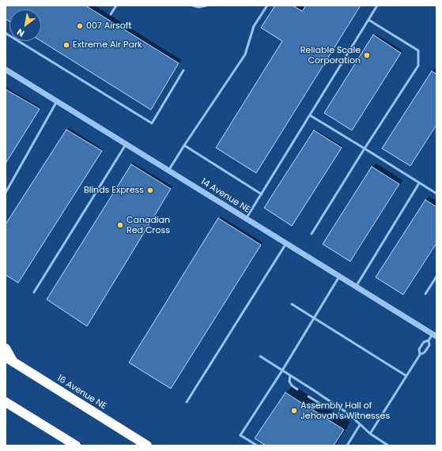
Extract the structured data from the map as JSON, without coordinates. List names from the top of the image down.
{
  "streets": {
    "highway": ["16 Avenue NE"],
    "street": ["14 Avenue NE"]
  },
  "places": [
    "007 Airsoft",
    "Extreme Air Park",
    "Reliable Scale Corporation",
    "Blinds Express",
    "Canadian Red Cross",
    "Assembly Hall of Jehovah's Witnesses"
  ],
  "north": "bottom left"
}
